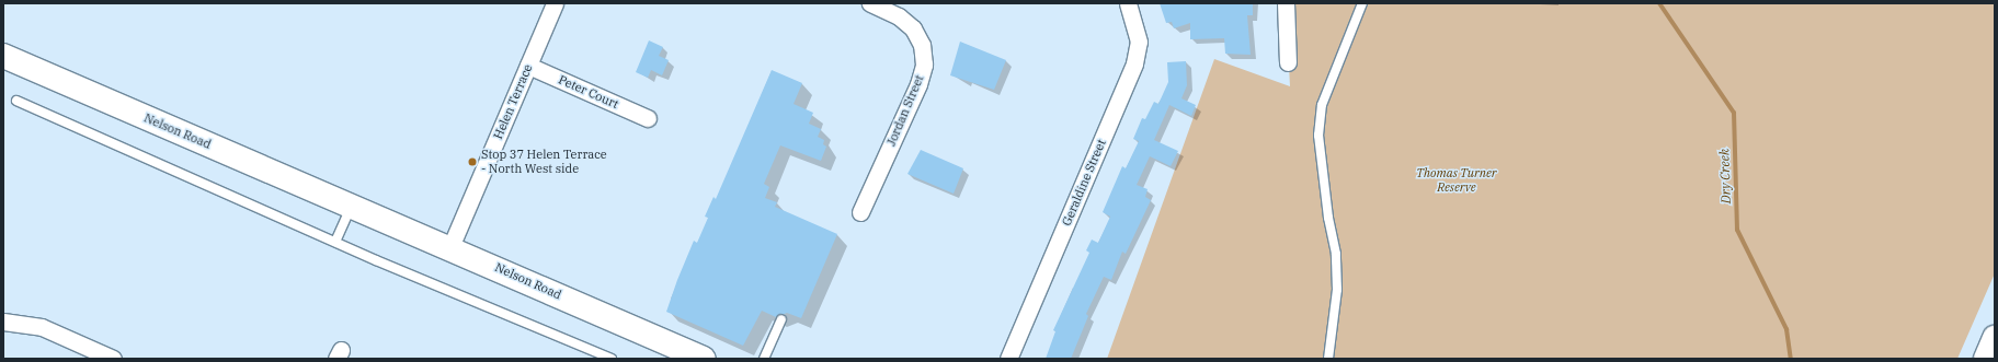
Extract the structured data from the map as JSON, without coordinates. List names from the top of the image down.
{
  "streets": {
    "main road": ["Nelson Road"],
    "street": [
      "Peter Court",
      "Helen Terrace",
      "Jordan Street",
      "Geraldine Street"
    ]
  },
  "crossings": [
    ["Peter Court", "Helen Terrace"],
    ["Helen Terrace", "Nelson Road"]
  ],
  "water": ["Dry Creek"],
  "parks": ["Thomas Turner Reserve"],
  "places": ["Stop 37 Helen Terrace - North West side"]
}
